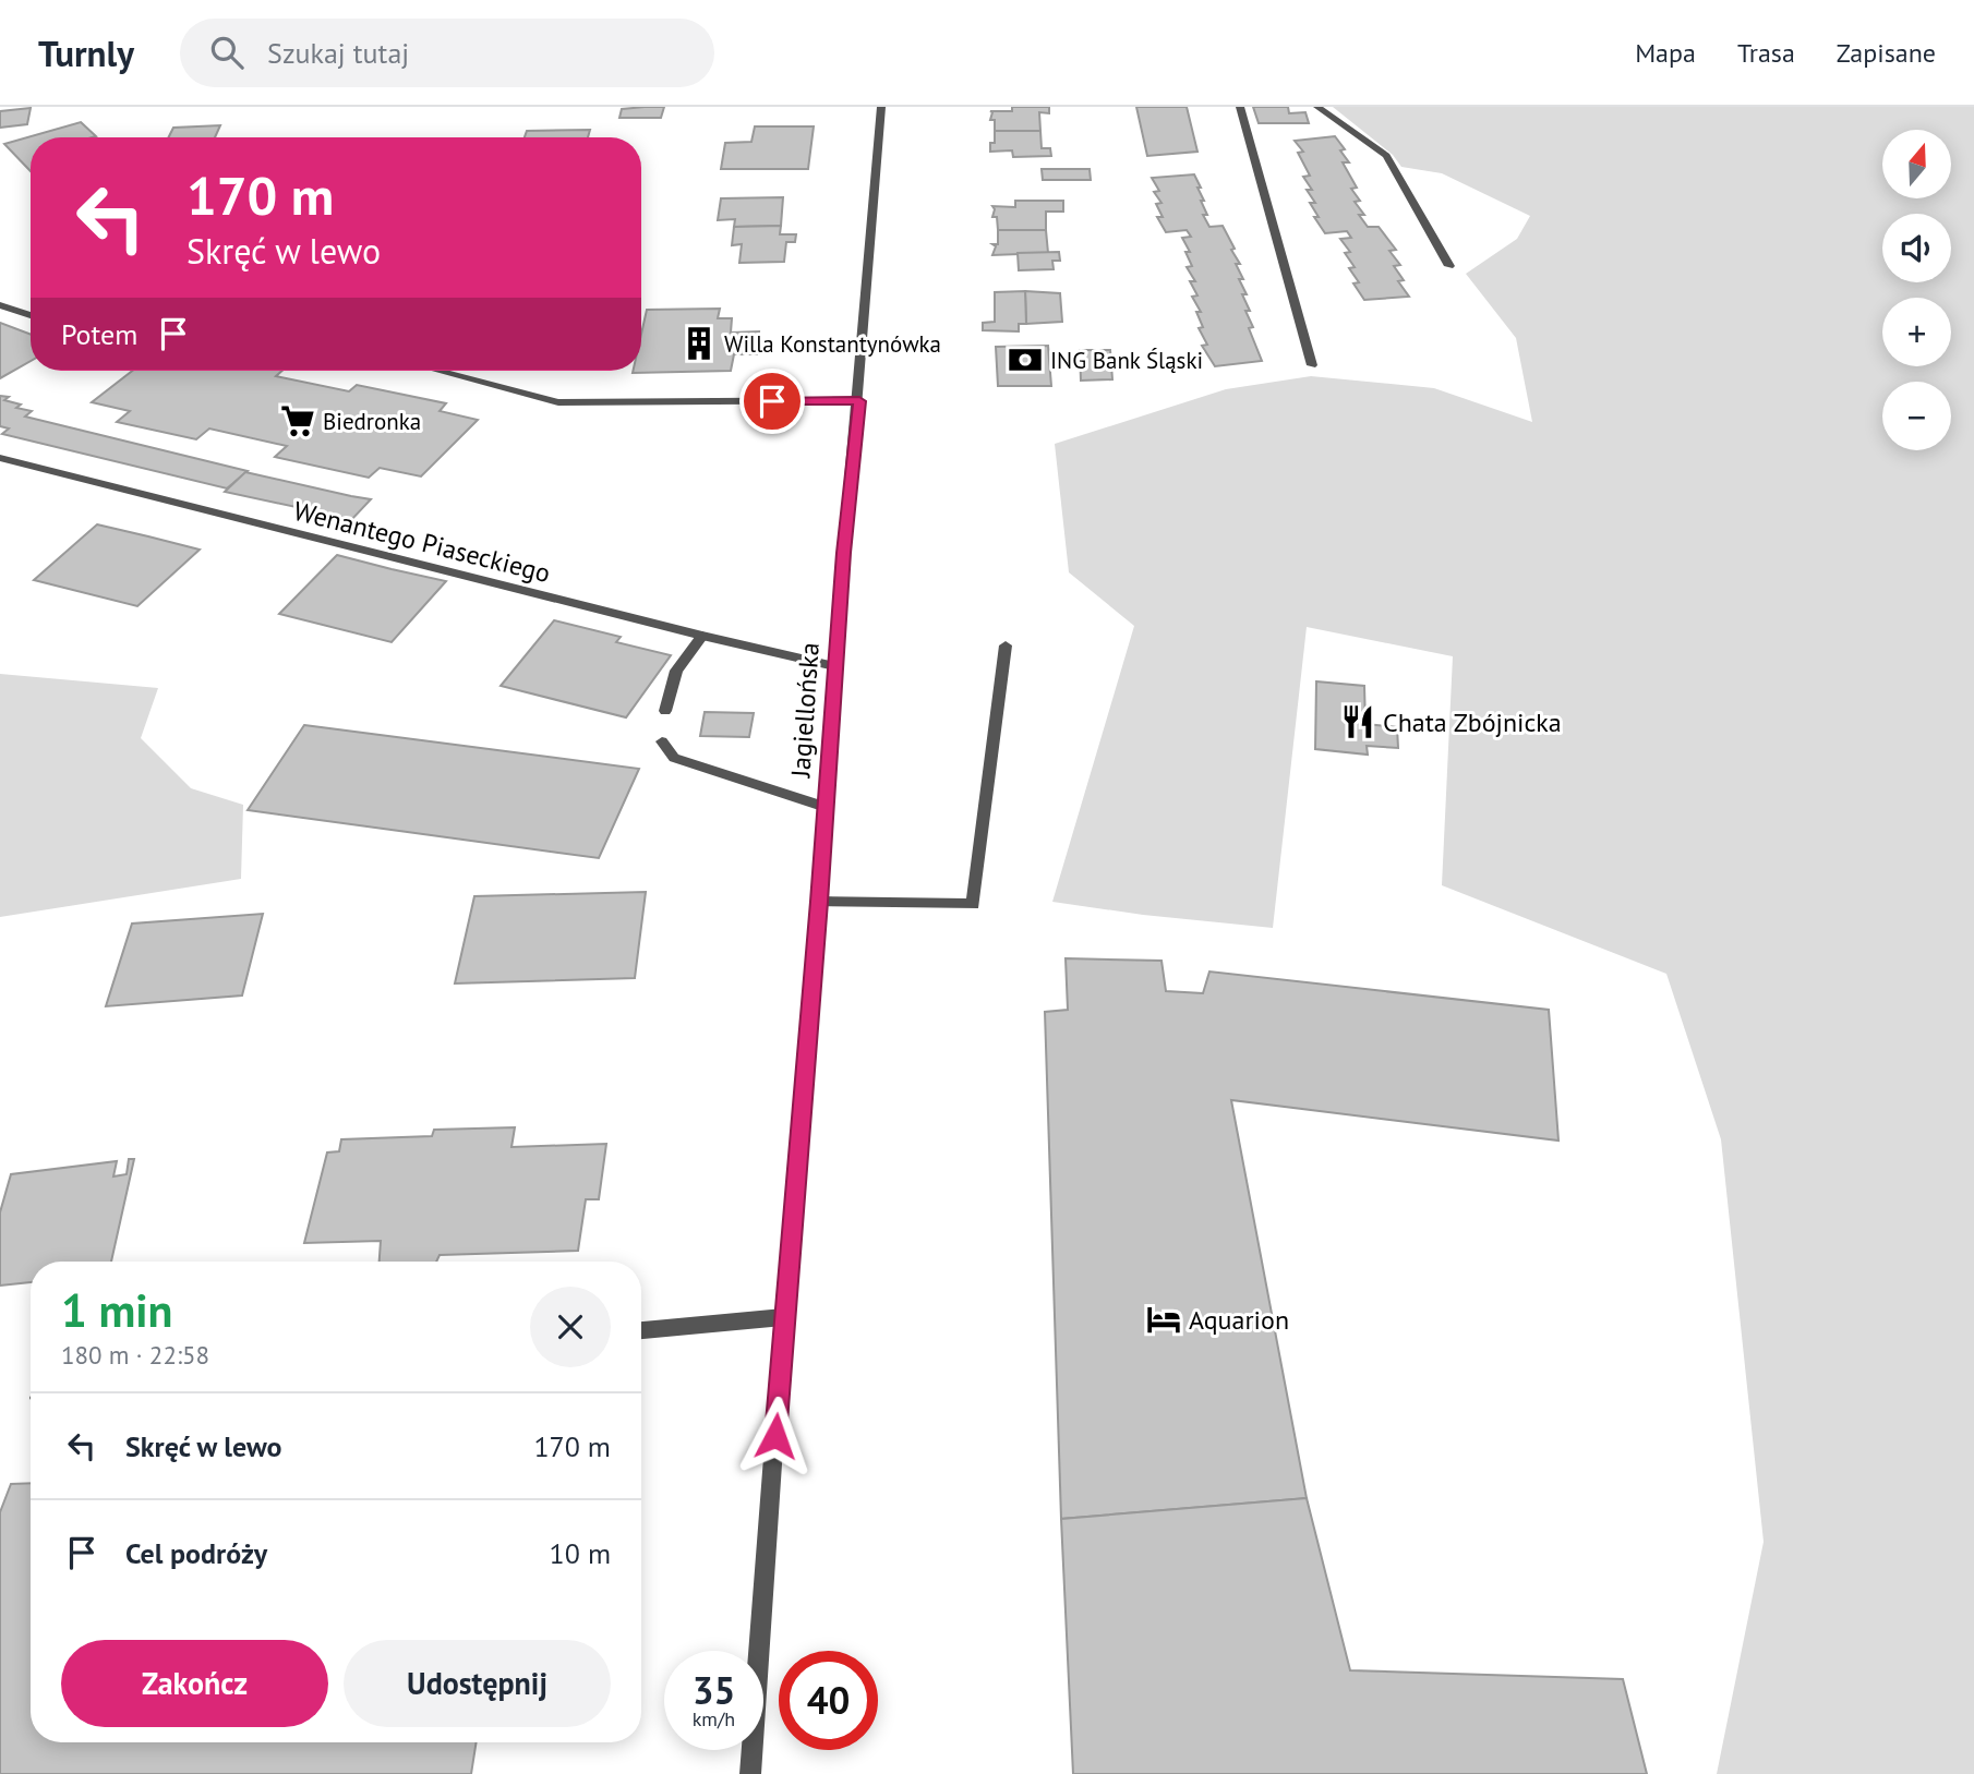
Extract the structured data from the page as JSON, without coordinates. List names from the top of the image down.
{
  "streets": {
    "street": ["Wenantego Piaseckiego", "Jagiellońska"]
  },
  "crossings": [
    ["Wenantego Piaseckiego", "Jagiellońska"]
  ],
  "places": {
    "building": ["Willa Konstantynówka"],
    "bank": ["ING Bank Śląski"],
    "supermarket": ["Biedronka"],
    "restaurant": ["Chata Zbójnicka"],
    "hotel": ["Aquarion"]
  },
  "north": "top",
  "page": {
    "header": "Turnly",
    "search": "Szukaj tutaj",
    "nav": ["Mapa", "Trasa", "Zapisane"],
    "map_buttons": ["+", "−"],
    "turn": ["170 m", "Skręć w lewo"],
    "then": "Potem",
    "heading": ["1 min", "180 m · 22:58"],
    "list": [
      {
        "name": "Skręć w lewo",
        "value": "170 m"
      },
      {
        "name": "Cel podróży",
        "value": "10 m"
      }
    ],
    "buttons": ["Zakończ", "Udostępnij"],
    "speed": "35 km/h",
    "limit": "40"
  }
}
